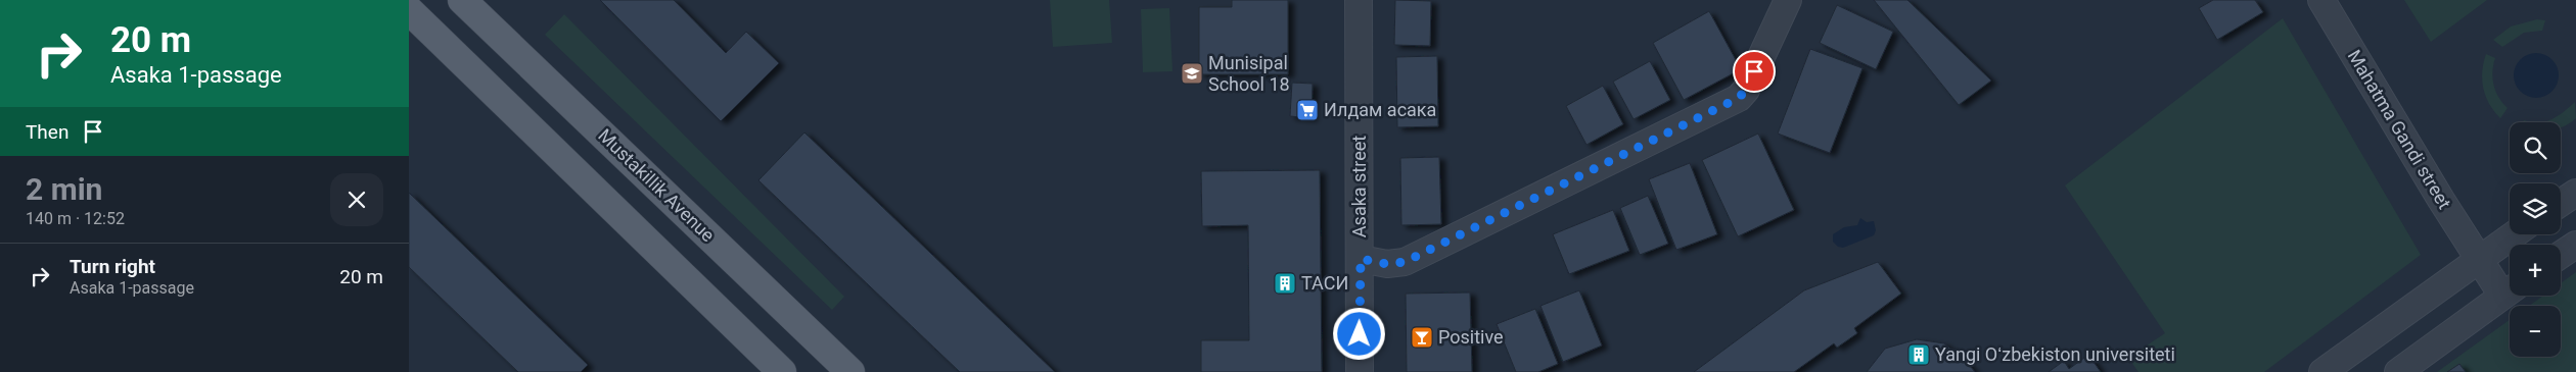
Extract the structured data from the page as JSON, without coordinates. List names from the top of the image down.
{
  "streets": {
    "main road": ["Mustakillik Avenue"],
    "street": ["Mahatma Gandi street", "Asaka street"]
  },
  "places": {
    "school or university": ["Munisipal School 18"],
    "supermarket": ["Илдам асака"],
    "building": ["ТАСИ", "Yangi Oʻzbekiston universiteti"],
    "bar": ["Positive"]
  },
  "page": {
    "turn": ["20 m", "Asaka 1-passage"],
    "then": "Then",
    "map_buttons": ["+", "−"],
    "heading": ["2 min", "140 m · 12:52"],
    "list": [
      {
        "name": "Turn right",
        "note": "Asaka 1-passage",
        "value": "20 m"
      }
    ]
  }
}
